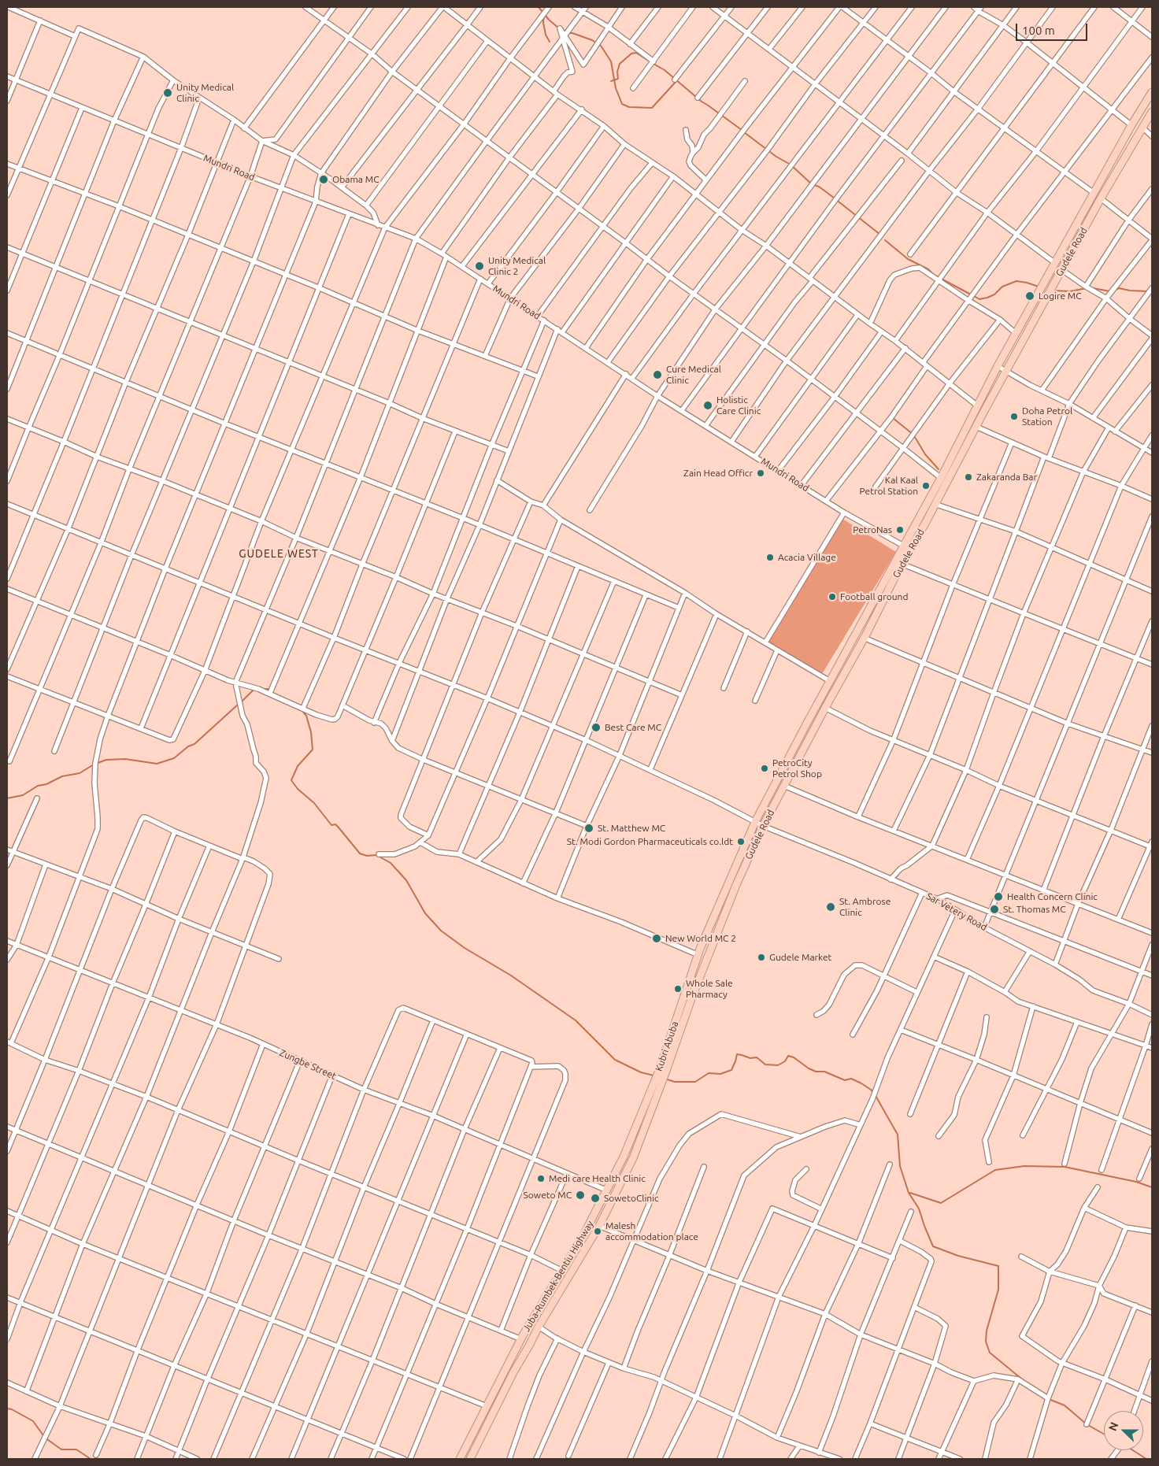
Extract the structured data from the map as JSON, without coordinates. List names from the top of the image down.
{
  "streets": {
    "highway": ["Gudele Road", "Kubri Abuba", "Juba-Rumbek-Bentiu Highway"],
    "street": ["Mundri Road", "Sar Vetery Road", "Zungbe Street"]
  },
  "crossings": [
    ["Mundri Road", "Gudele Road"],
    ["Gudele Road", "Sar Vetery Road"],
    ["Gudele Road", "Kubri Abuba"],
    ["Kubri Abuba", "Juba-Rumbek-Bentiu Highway"],
    ["Zungbe Street", "Juba-Rumbek-Bentiu Highway"]
  ],
  "districts": ["GUDELE WEST"],
  "places": [
    "Unity Medical Clinic",
    "Obama MC",
    "Unity Medical Clinic 2",
    "Logire MC",
    "Cure Medical Clinic",
    "Holistic Care Clinic",
    "Doha Petrol Station",
    "Zain Head Officr",
    "Zakaranda Bar",
    "Kal Kaal Petrol Station",
    "PetroNas",
    "Acacia Village",
    "Football ground",
    "Best Care MC",
    "PetroCity Petrol Shop",
    "St. Matthew MC",
    "St. Modi Gordon Pharmaceuticals co.ldt",
    "Health Concern Clinic",
    "St. Ambrose Clinic",
    "St. Thomas MC",
    "New World MC 2",
    "Gudele Market",
    "Whole Sale Pharmacy",
    "Medi care Health Clinic",
    "Soweto MC",
    "SowetoClinic",
    "Malesh accommodation place"
  ],
  "scale_bar": "100 m",
  "north": "left"
}
